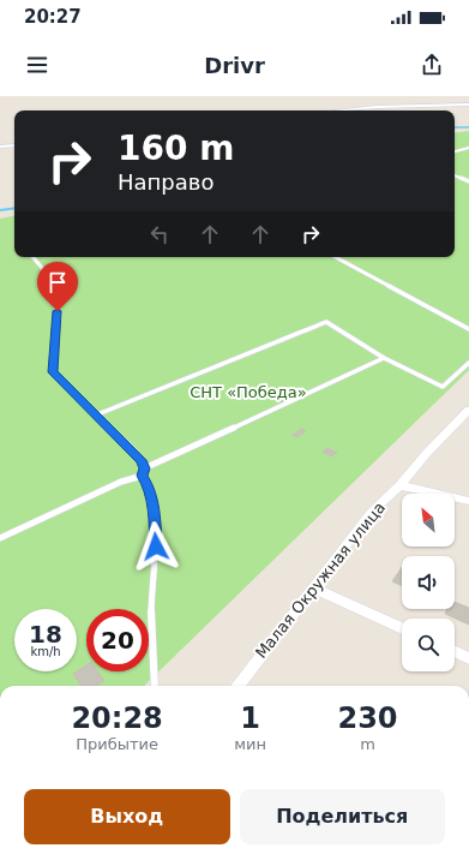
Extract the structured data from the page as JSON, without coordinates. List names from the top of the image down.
{
  "streets": {
    "street": ["Малая Окружная улица"]
  },
  "parks": ["СНТ «Победа»"],
  "north": "top left",
  "page": {
    "status": "20:27",
    "header": "Drivr",
    "turn": ["160 m", "Направо"],
    "speed": "18 km/h",
    "limit": "20",
    "eta": [
      "20:28",
      "Прибытие",
      "1",
      "мин",
      "230",
      "m"
    ],
    "buttons": ["Выход", "Поделиться"]
  }
}
